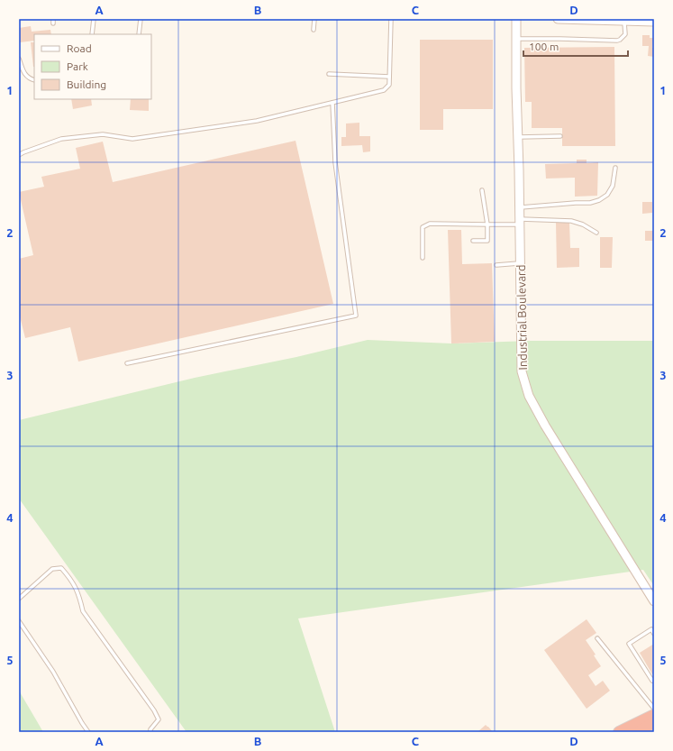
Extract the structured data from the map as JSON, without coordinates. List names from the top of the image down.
{
  "streets": {
    "street": ["Industrial Boulevard"]
  },
  "legend": ["Road", "Park", "Building"],
  "scale_bar": "100 m",
  "grid": {
    "columns": [
      "A",
      "B",
      "C",
      "D"
    ],
    "rows": [
      "1",
      "2",
      "3",
      "4",
      "5"
    ]
  }
}
